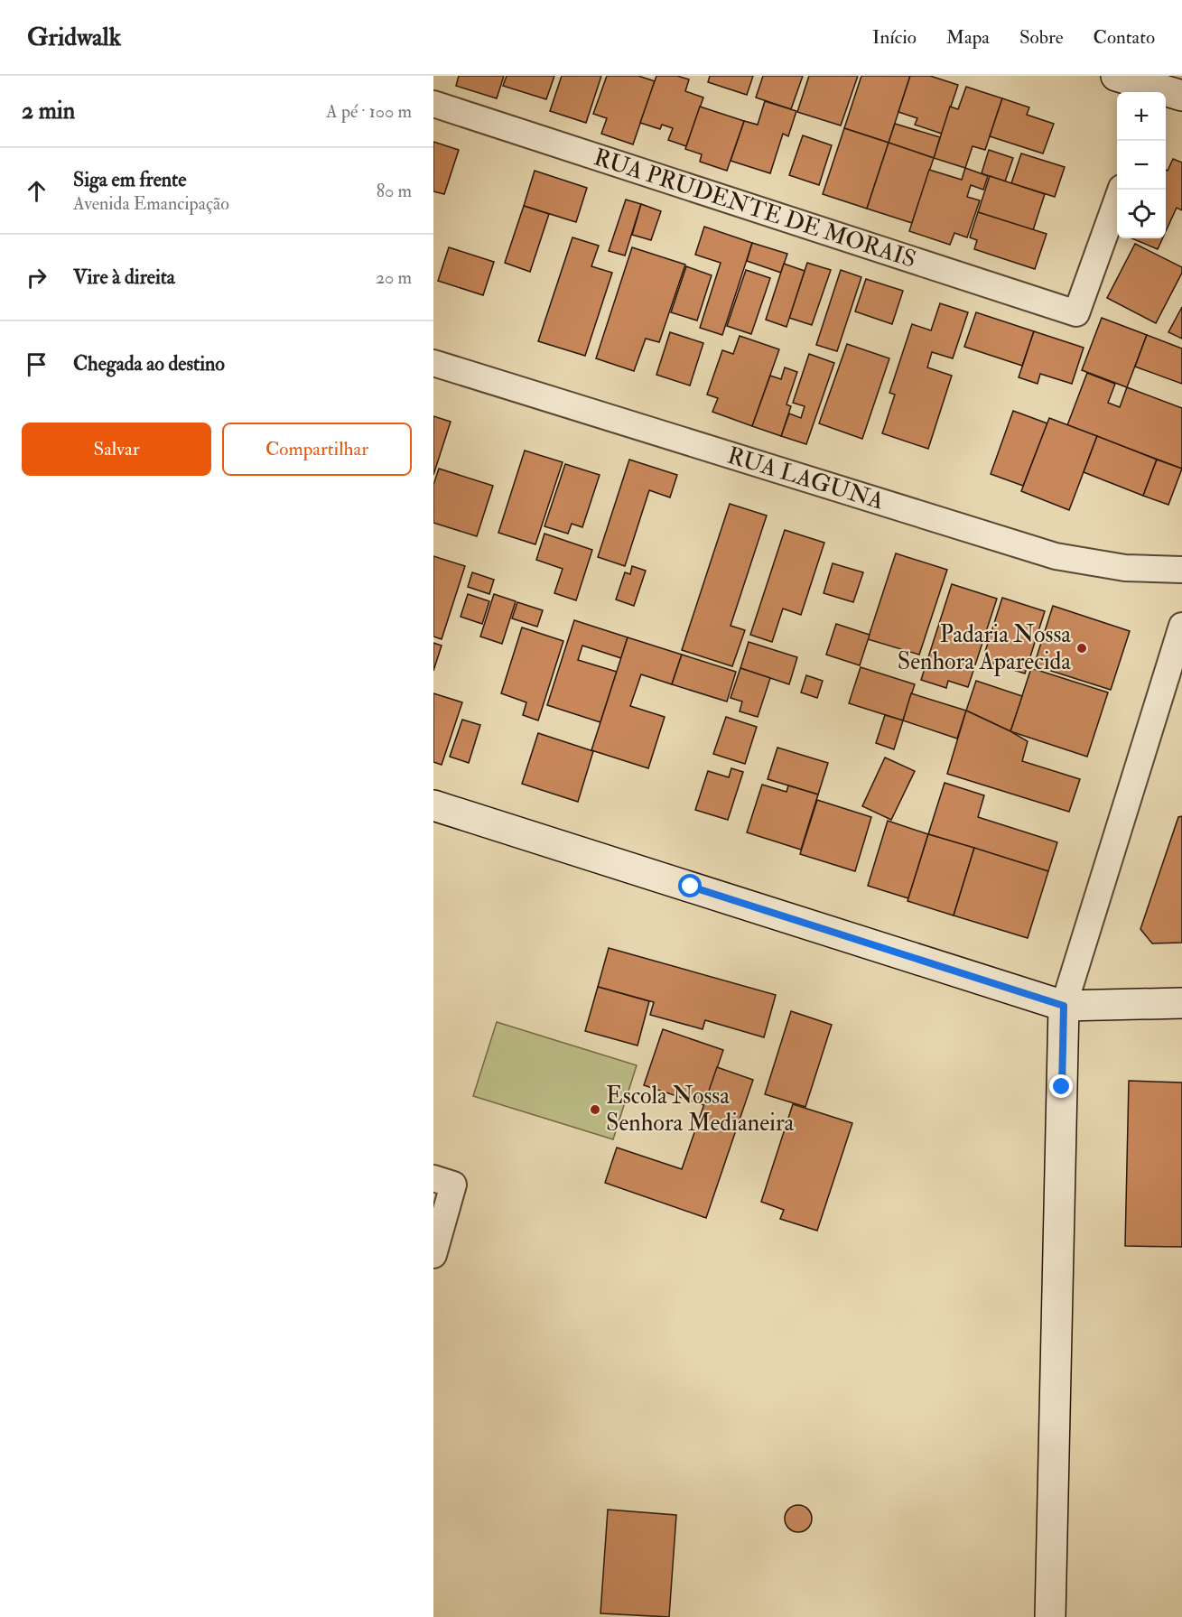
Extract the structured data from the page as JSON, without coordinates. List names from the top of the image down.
{
  "streets": {
    "street": ["RUA PRUDENTE DE MORAIS", "RUA LAGUNA"]
  },
  "places": ["Padaria Nossa Senhora Aparecida", "Escola Nossa Senhora Medianeira"],
  "page": {
    "header": "Gridwalk",
    "nav": [
      "Início",
      "Mapa",
      "Sobre",
      "Contato"
    ],
    "heading": ["2 min", "A pé · 100 m"],
    "map_buttons": ["+", "−"],
    "list": [
      ["Siga em frente", "Avenida Emancipação", "80 m"],
      ["Vire à direita", "20 m"],
      "Chegada ao destino"
    ],
    "buttons": ["Salvar", "Compartilhar"]
  }
}
